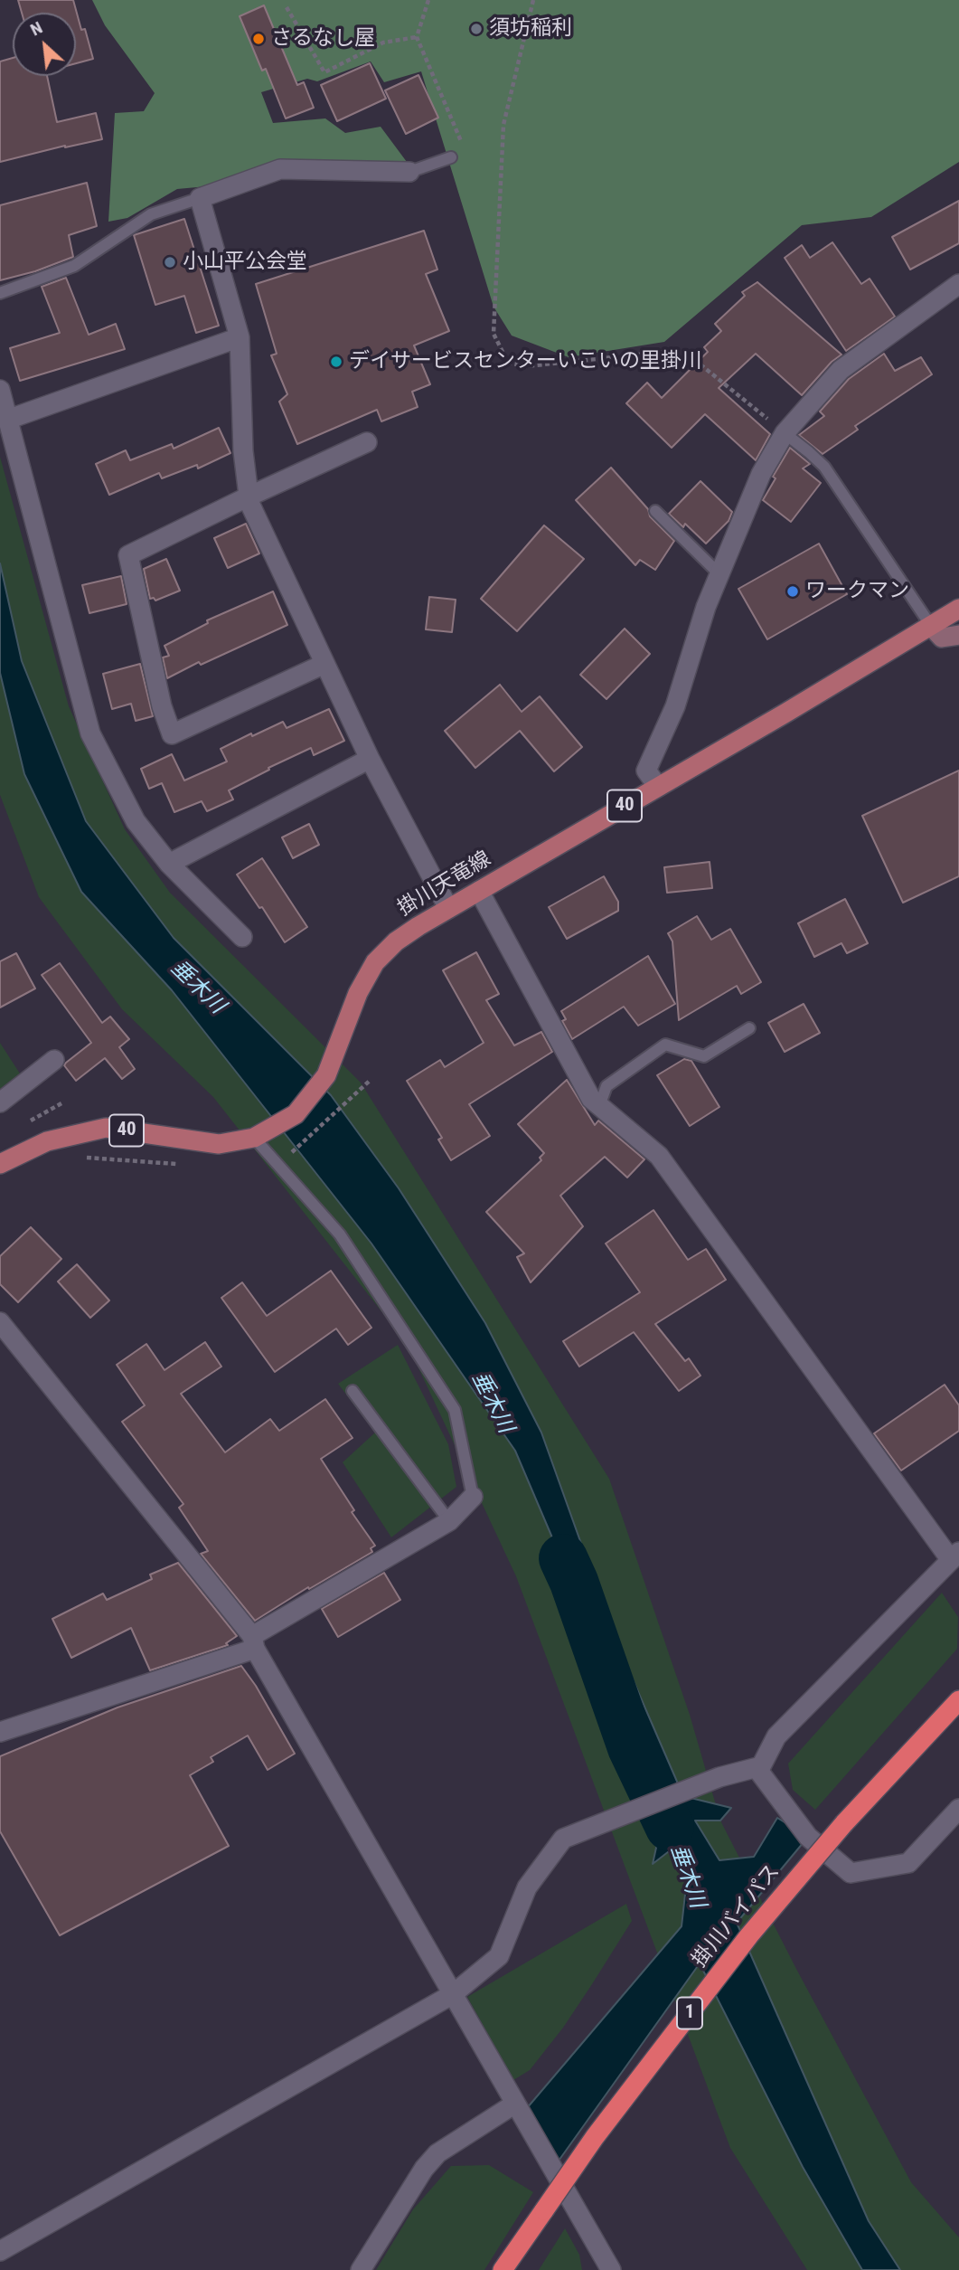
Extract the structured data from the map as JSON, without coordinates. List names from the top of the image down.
{
  "streets": {
    "highway": ["掛川バイパス", "1"],
    "main road": ["40", "掛川天竜線"]
  },
  "water": ["垂木川"],
  "places": [
    "須坊稲利",
    "さるなし屋",
    "小山平公会堂",
    "デイサービスセンターいこいの里掛川",
    "ワークマン"
  ],
  "north": "top left"
}
